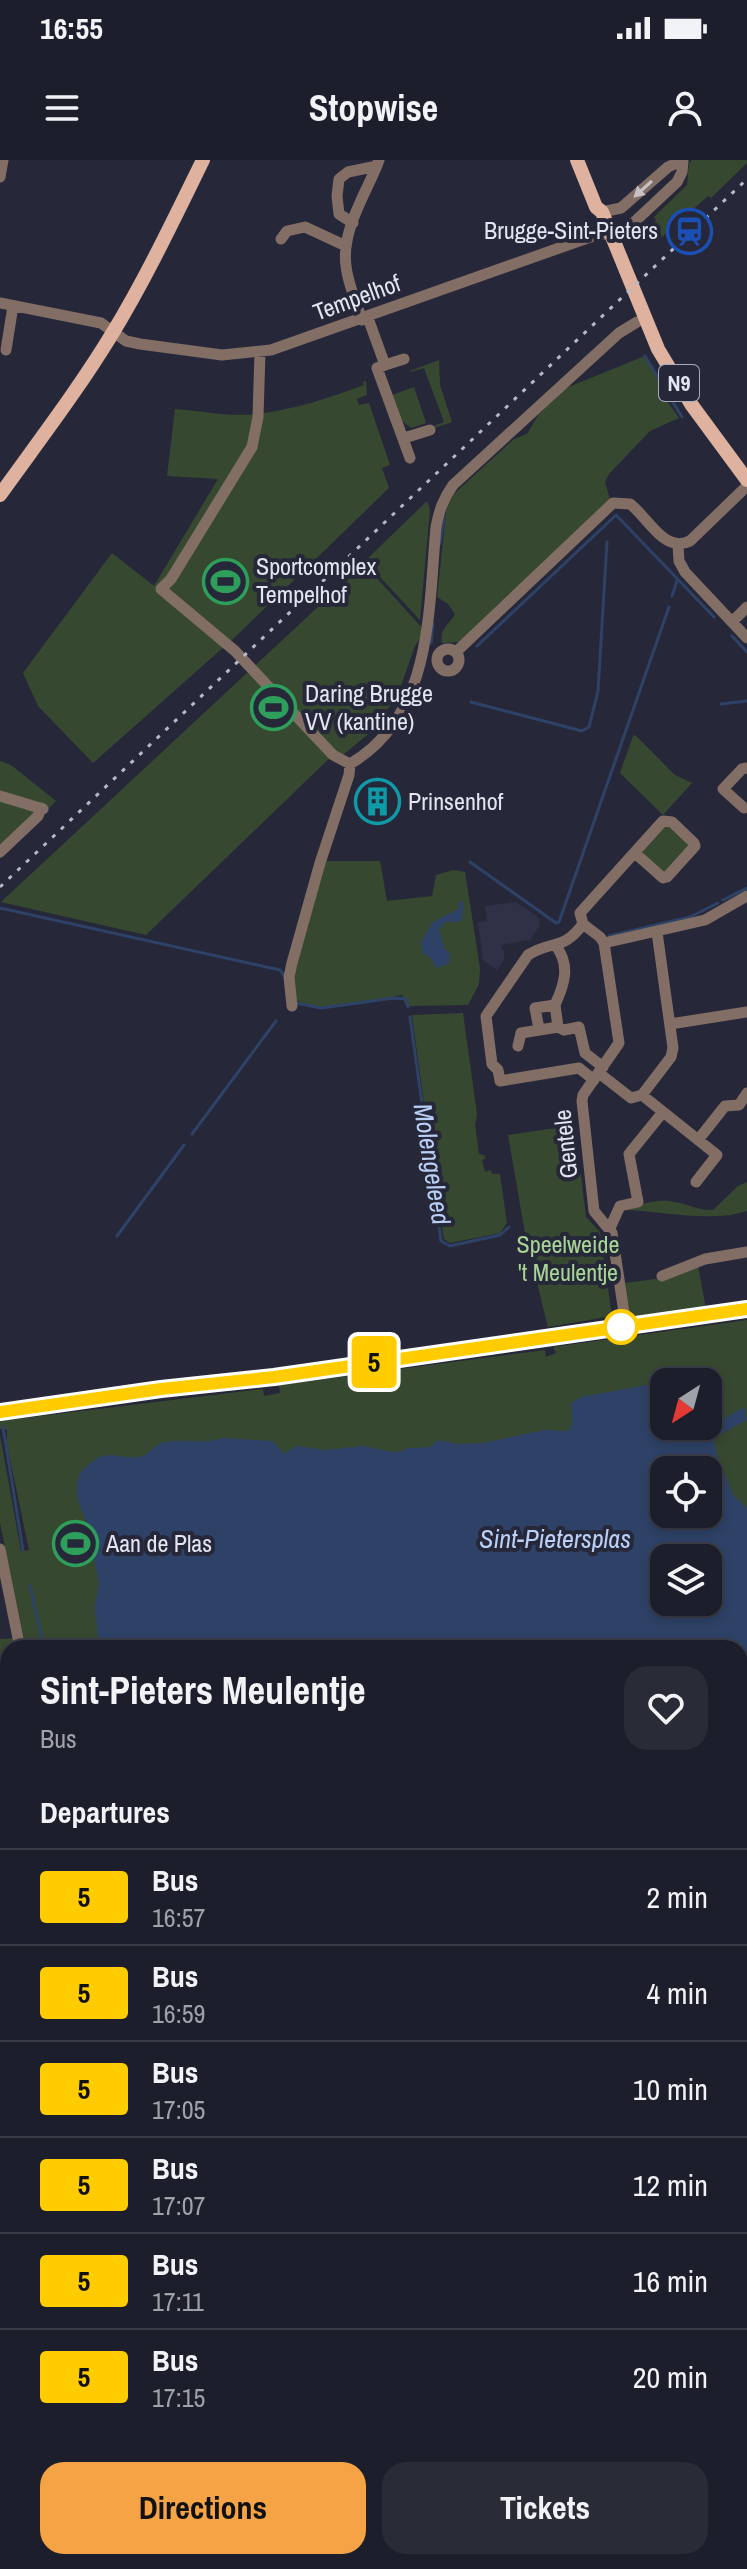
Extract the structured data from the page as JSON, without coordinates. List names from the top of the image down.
{
  "streets": {
    "main road": ["N9"],
    "street": ["Tempelhof", "Gentele"]
  },
  "crossings": [
    ["Tempelhof", "N9"]
  ],
  "water": ["Molengeleed", "Sint-Pietersplas"],
  "parks": ["Speelweide 't Meulentje"],
  "places": {
    "station": ["Brugge-Sint-Pieters"],
    "sports": ["Sportcomplex Tempelhof", "Daring Brugge VV (kantine)", "Aan de Plas"],
    "building": ["Prinsenhof"]
  },
  "lines": ["bus line 5"],
  "north": "bottom left",
  "page": {
    "status": "16:55",
    "header": "Stopwise",
    "on_map": "5",
    "heading": [
      ["Sint-Pieters Meulentje", "Bus"],
      "Departures"
    ],
    "list": [
      {
        "mark": "5",
        "name": "Bus",
        "note": "16:57",
        "value": "2 min"
      },
      {
        "mark": "5",
        "name": "Bus",
        "note": "16:59",
        "value": "4 min"
      },
      {
        "mark": "5",
        "name": "Bus",
        "note": "17:05",
        "value": "10 min"
      },
      {
        "mark": "5",
        "name": "Bus",
        "note": "17:07",
        "value": "12 min"
      },
      {
        "mark": "5",
        "name": "Bus",
        "note": "17:11",
        "value": "16 min"
      },
      {
        "mark": "5",
        "name": "Bus",
        "note": "17:15",
        "value": "20 min"
      }
    ],
    "buttons": ["Directions", "Tickets"]
  }
}
